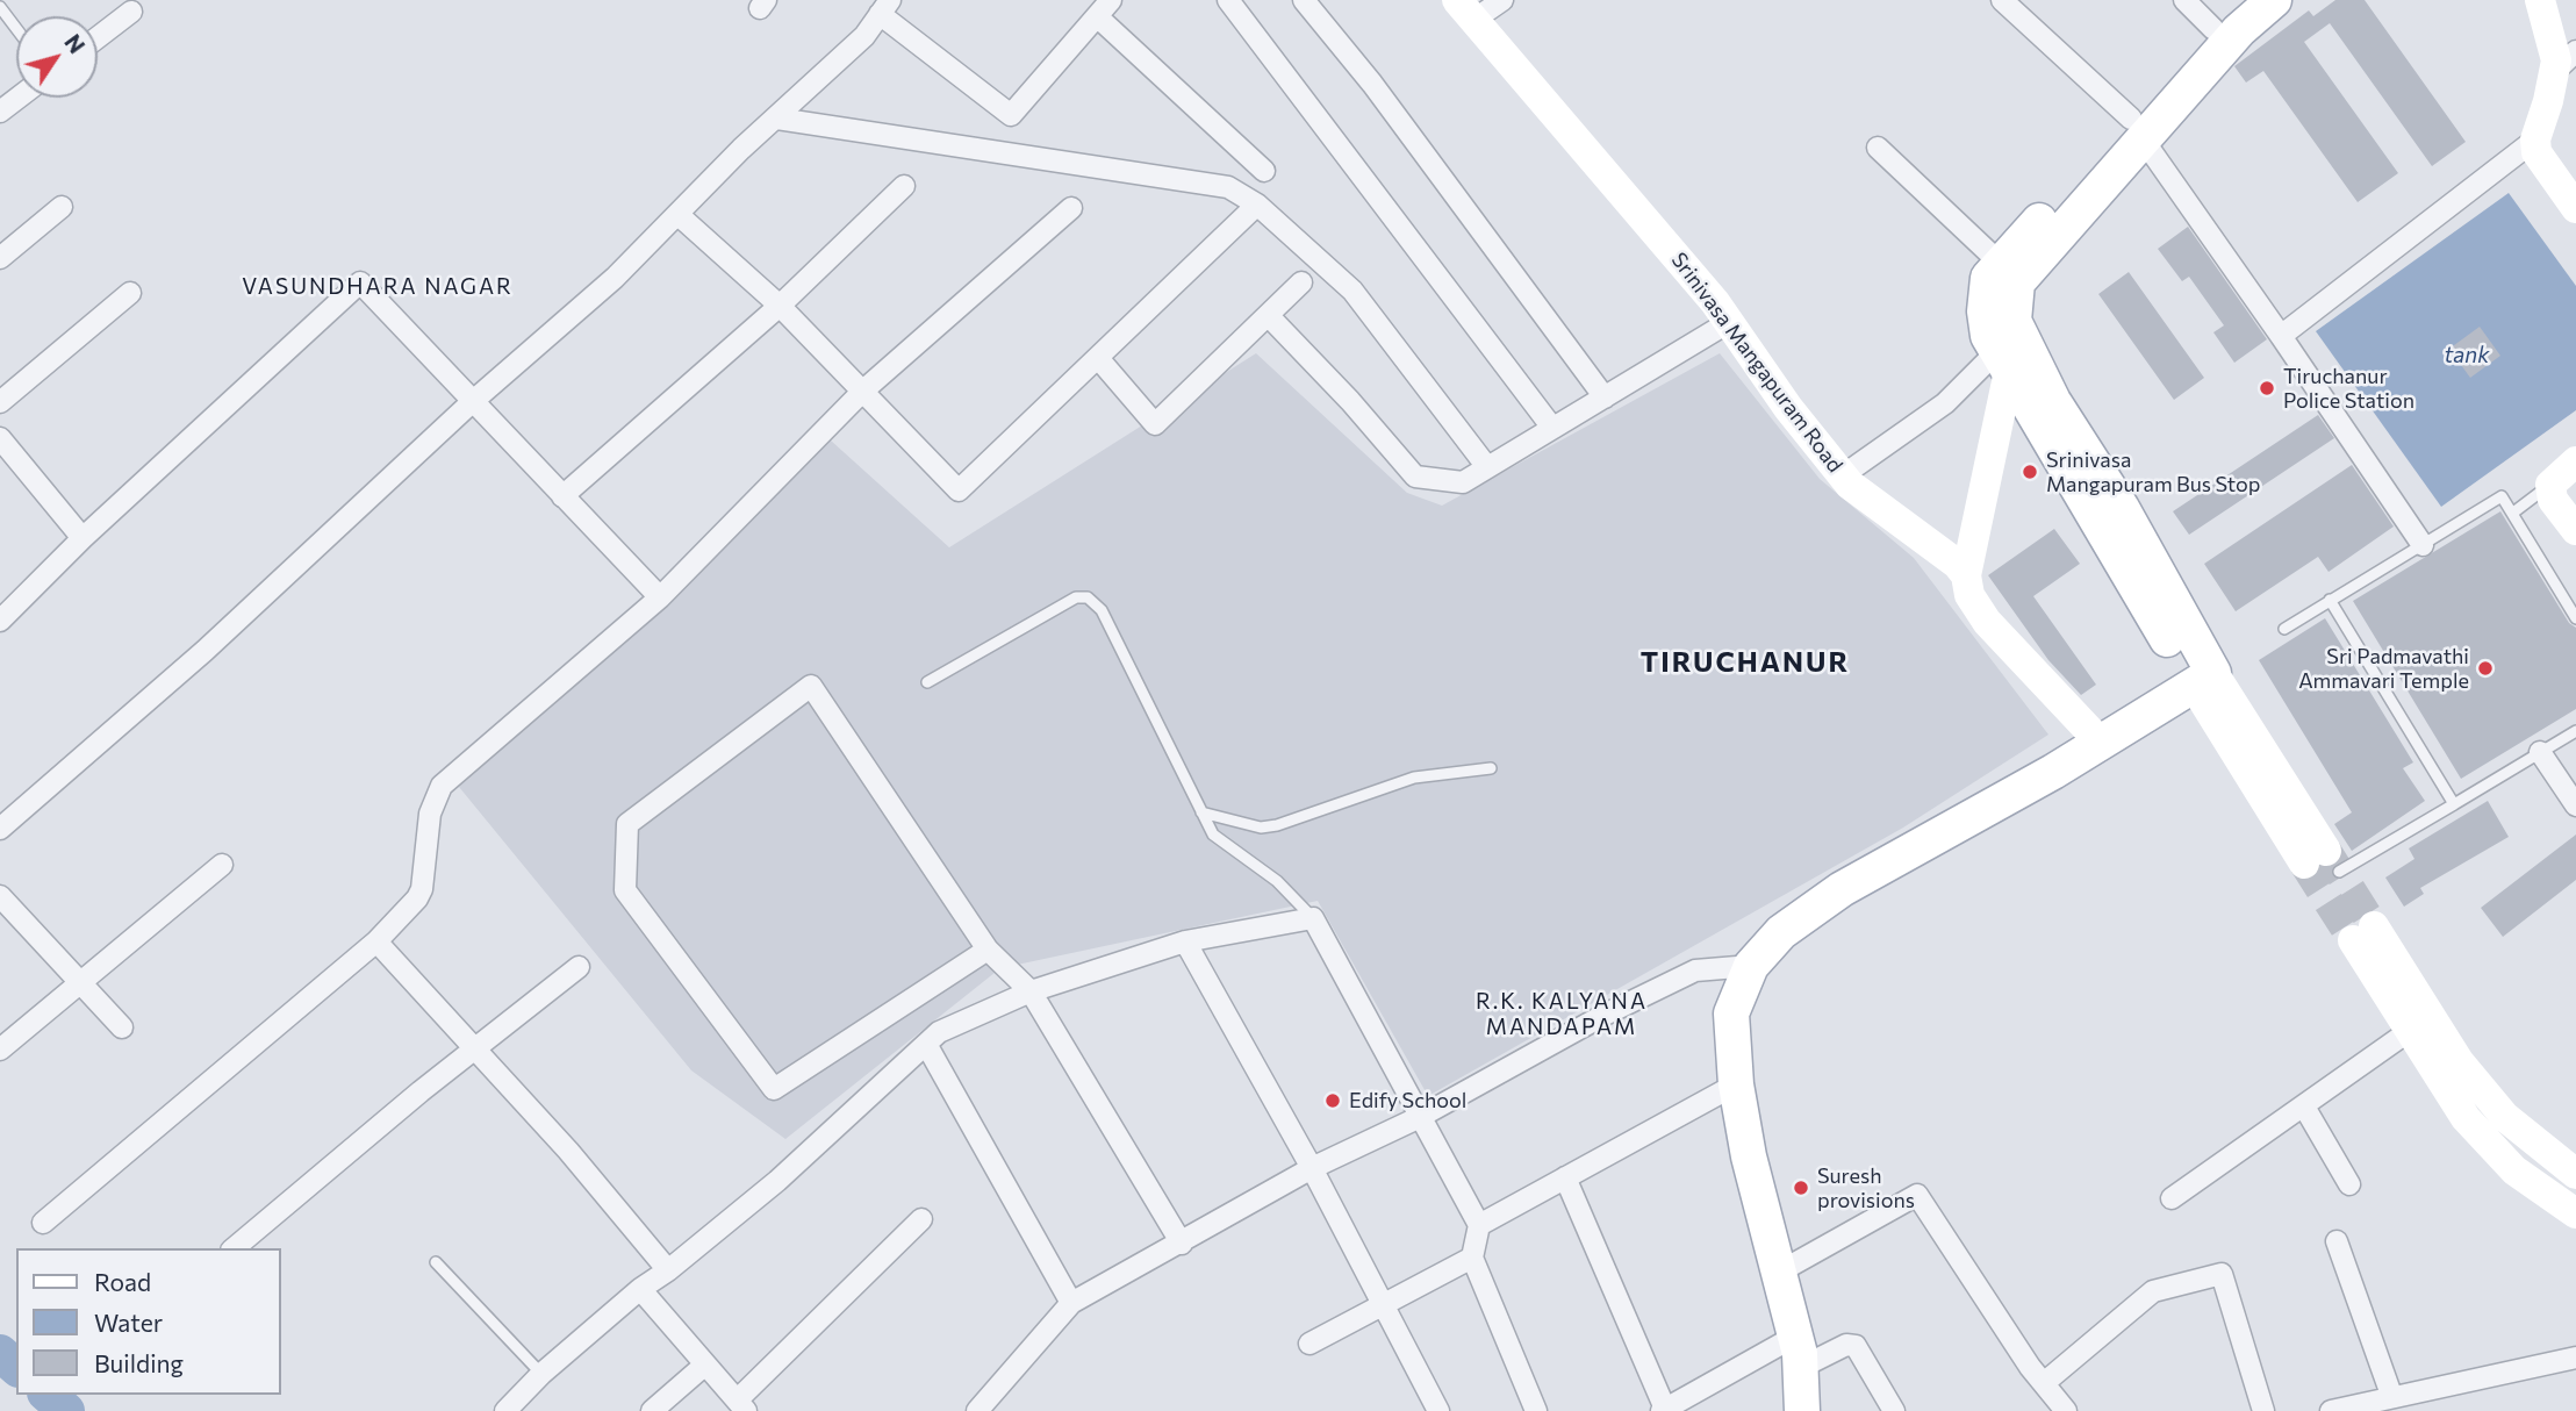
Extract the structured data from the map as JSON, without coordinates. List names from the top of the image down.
{
  "streets": {
    "street": ["Srinivasa Mangapuram Road"]
  },
  "districts": ["VASUNDHARA NAGAR", "TIRUCHANUR", "R.K. KALYANA MANDAPAM"],
  "water": ["tank"],
  "places": [
    "Tiruchanur Police Station",
    "Srinivasa Mangapuram Bus Stop",
    "Sri Padmavathi Ammavari Temple",
    "Edify School",
    "Suresh provisions"
  ],
  "legend": ["Road", "Water", "Building"],
  "north": "top right"
}
